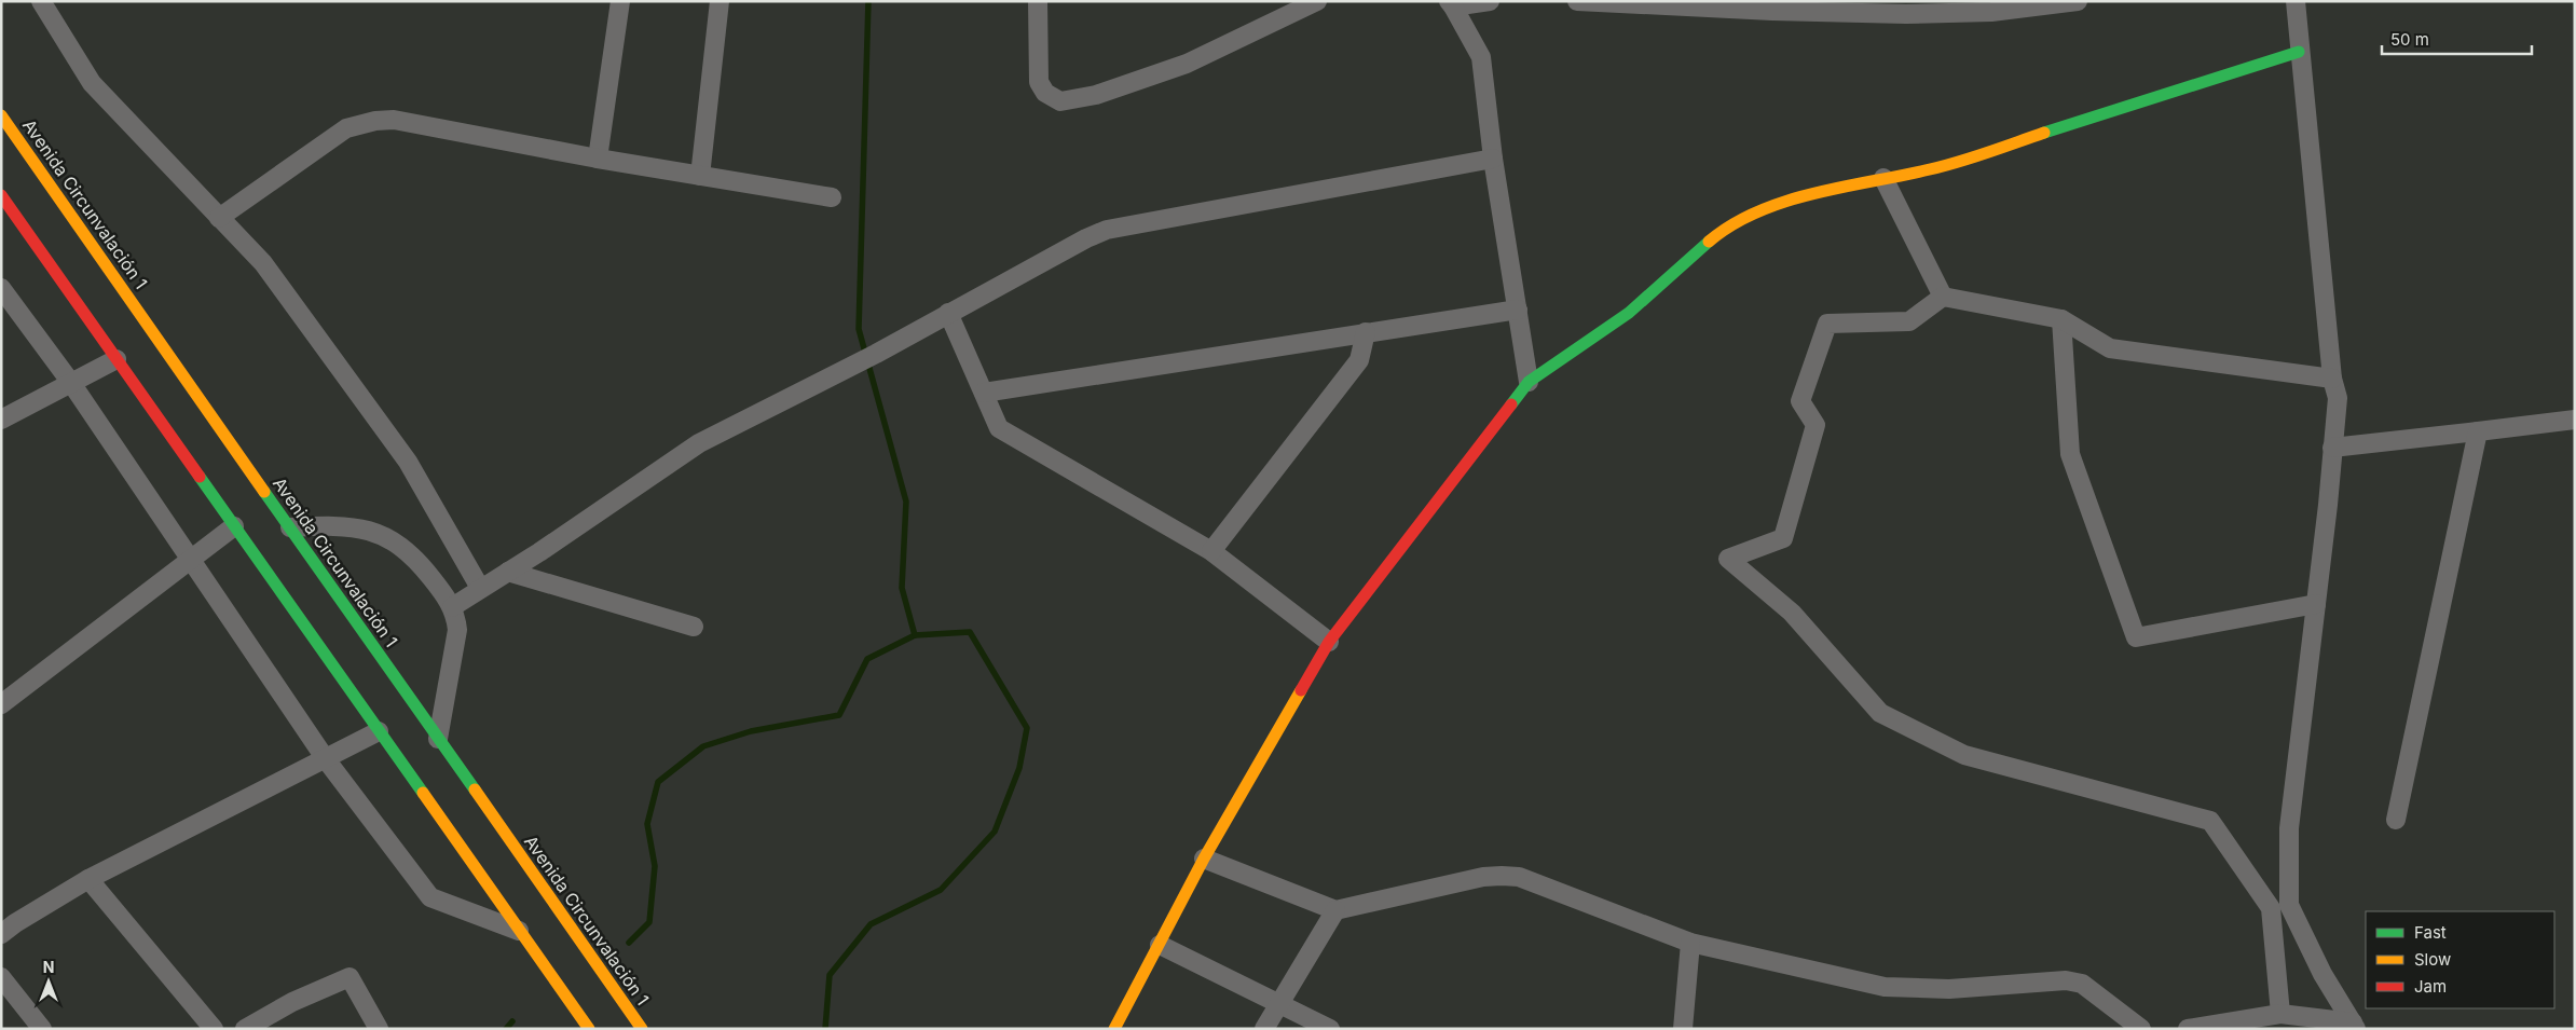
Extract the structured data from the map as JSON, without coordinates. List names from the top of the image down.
{
  "streets": {
    "main road": ["Avenida Circunvalación 1"]
  },
  "legend": ["Fast", "Slow", "Jam"],
  "scale_bar": "50 m",
  "north": "top"
}
